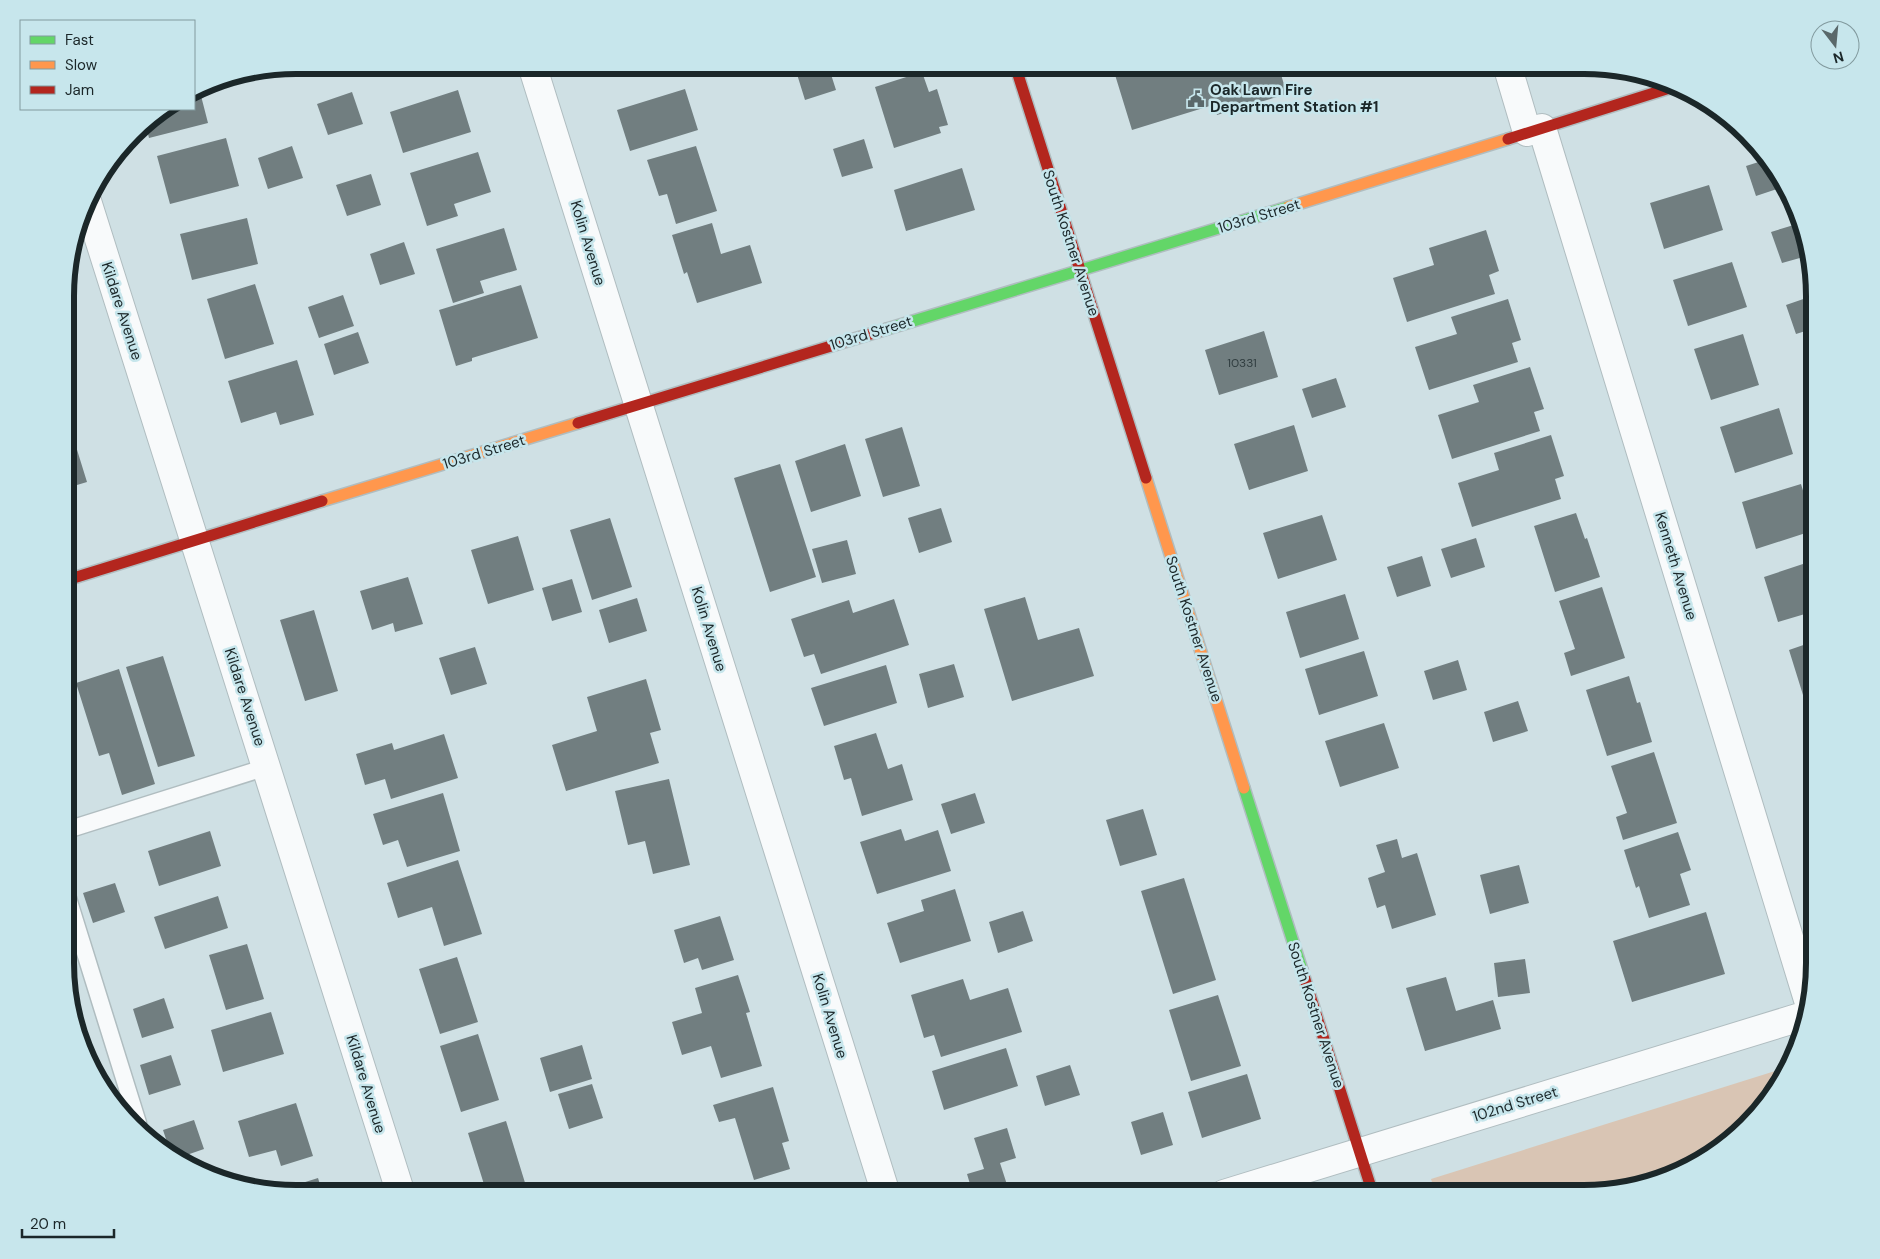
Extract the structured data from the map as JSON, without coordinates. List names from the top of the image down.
{
  "streets": {
    "main road": ["103rd Street", "South Kostner Avenue"],
    "street": [
      "Kolin Avenue",
      "Kildare Avenue",
      "Kenneth Avenue",
      "102nd Street"
    ]
  },
  "crossings": [
    ["103rd Street", "Kolin Avenue"],
    ["103rd Street", "South Kostner Avenue"],
    ["103rd Street", "Kildare Avenue"],
    ["103rd Street", "Kenneth Avenue"],
    ["South Kostner Avenue", "102nd Street"]
  ],
  "places": {
    "public building": ["Oak Lawn Fire Department Station #1"]
  },
  "house_numbers": ["10331"],
  "legend": ["Fast", "Slow", "Jam"],
  "scale_bar": "20 m",
  "north": "bottom"
}
